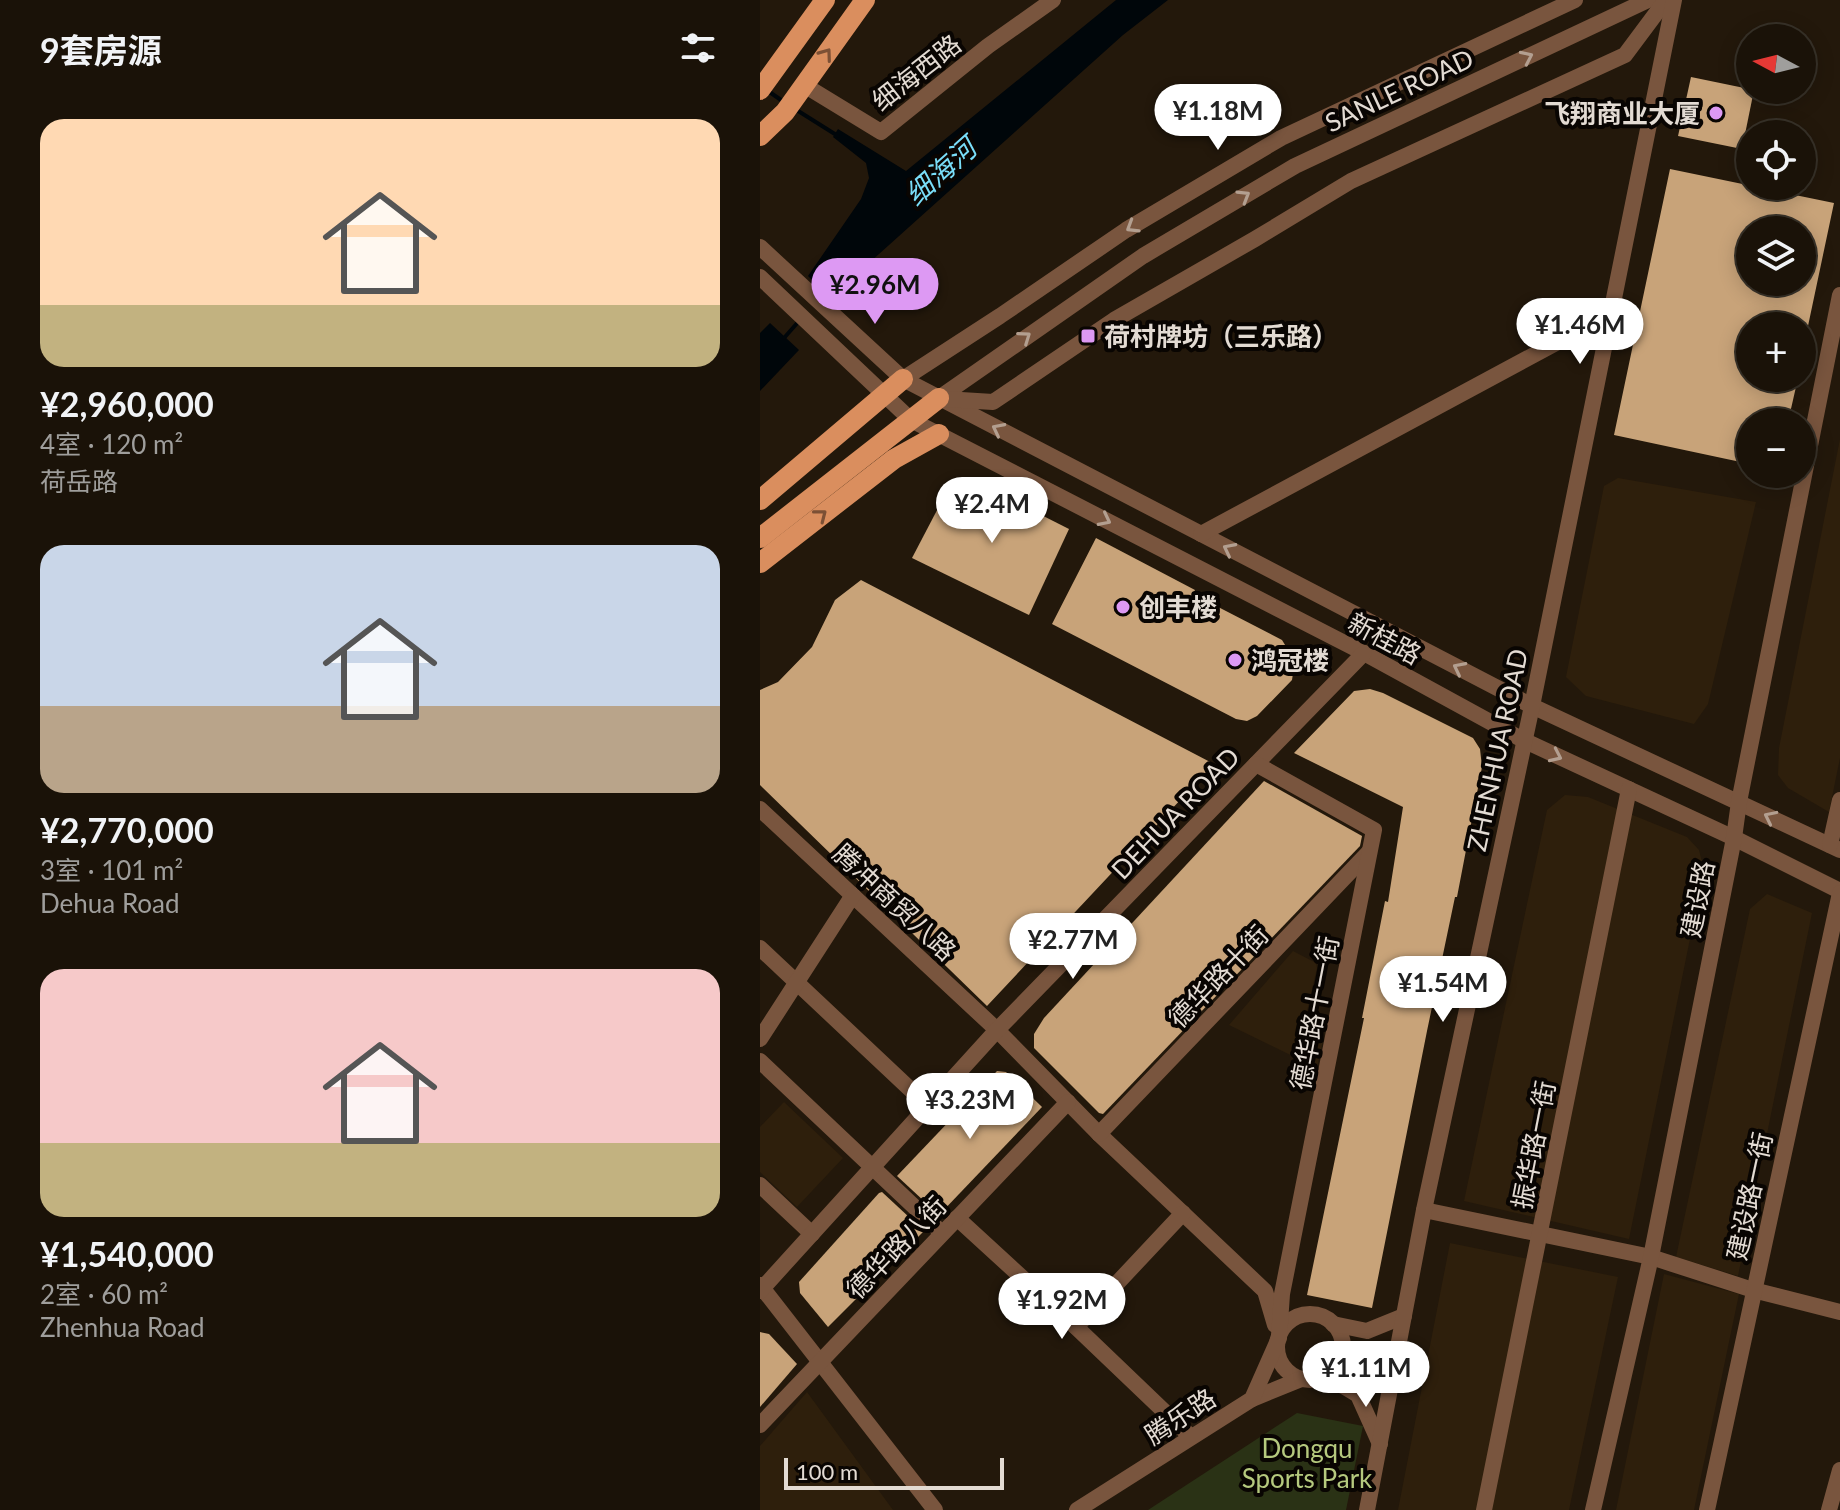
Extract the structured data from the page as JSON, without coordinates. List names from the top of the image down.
{
  "streets": {
    "street": [
      "细海西路",
      "SANLE ROAD",
      "新桂路",
      "ZHENHUA ROAD",
      "DEHUA ROAD",
      "建设路",
      "腾冲商贸八路",
      "德华路十街",
      "德华路十一街",
      "振华路一街",
      "建设路一街",
      "德华路八街",
      "腾乐路"
    ]
  },
  "crossings": [
    ["SANLE ROAD", "新桂路"],
    ["新桂路", "ZHENHUA ROAD"],
    ["新桂路", "DEHUA ROAD"],
    ["新桂路", "建设路"],
    ["新桂路", "振华路一街"],
    ["新桂路", "建设路一街"],
    ["DEHUA ROAD", "腾冲商贸八路"],
    ["腾冲商贸八路", "德华路十街"],
    ["腾冲商贸八路", "德华路十一街"],
    ["腾冲商贸八路", "德华路八街"],
    ["腾冲商贸八路", "腾乐路"],
    ["德华路十街", "德华路十一街"],
    ["德华路十一街", "腾乐路"]
  ],
  "water": ["细海河"],
  "parks": ["Dongqu Sports Park"],
  "places": {
    "other": ["飞翔商业大厦", "创丰楼", "鸿冠楼"],
    "transit": ["荷村牌坊（三乐路）"]
  },
  "scale_bar": "100 m",
  "north": "left",
  "page": {
    "heading": "9套房源",
    "map_buttons": ["+", "−"],
    "price": [
      "¥1.18M",
      "¥2.96M",
      "¥1.46M",
      "¥2.4M",
      "¥2.77M",
      "¥1.54M",
      "¥3.23M",
      "¥1.92M",
      "¥1.11M"
    ],
    "list": [
      {
        "name": "¥2,960,000",
        "note": "4室 · 120 m² · 荷岳路"
      },
      {
        "name": "¥2,770,000",
        "note": "3室 · 101 m² · Dehua Road"
      },
      {
        "name": "¥1,540,000",
        "note": "2室 · 60 m² · Zhenhua Road"
      }
    ],
    "scale": "100 m"
  }
}
